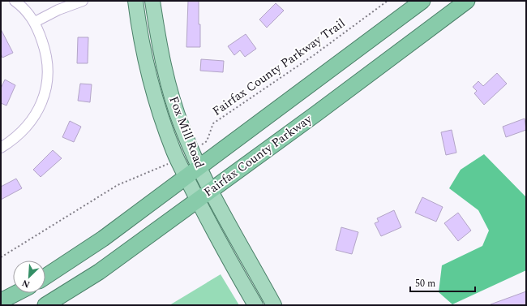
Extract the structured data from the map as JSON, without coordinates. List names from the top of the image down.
{
  "streets": {
    "highway": ["Fairfax County Parkway"],
    "main road": ["Fox Mill Road"],
    "path": ["Fairfax County Parkway Trail"]
  },
  "crossings": [
    ["Fairfax County Parkway Trail", "Fox Mill Road"],
    ["Fox Mill Road", "Fairfax County Parkway"]
  ],
  "scale_bar": "50 m",
  "north": "bottom left"
}
